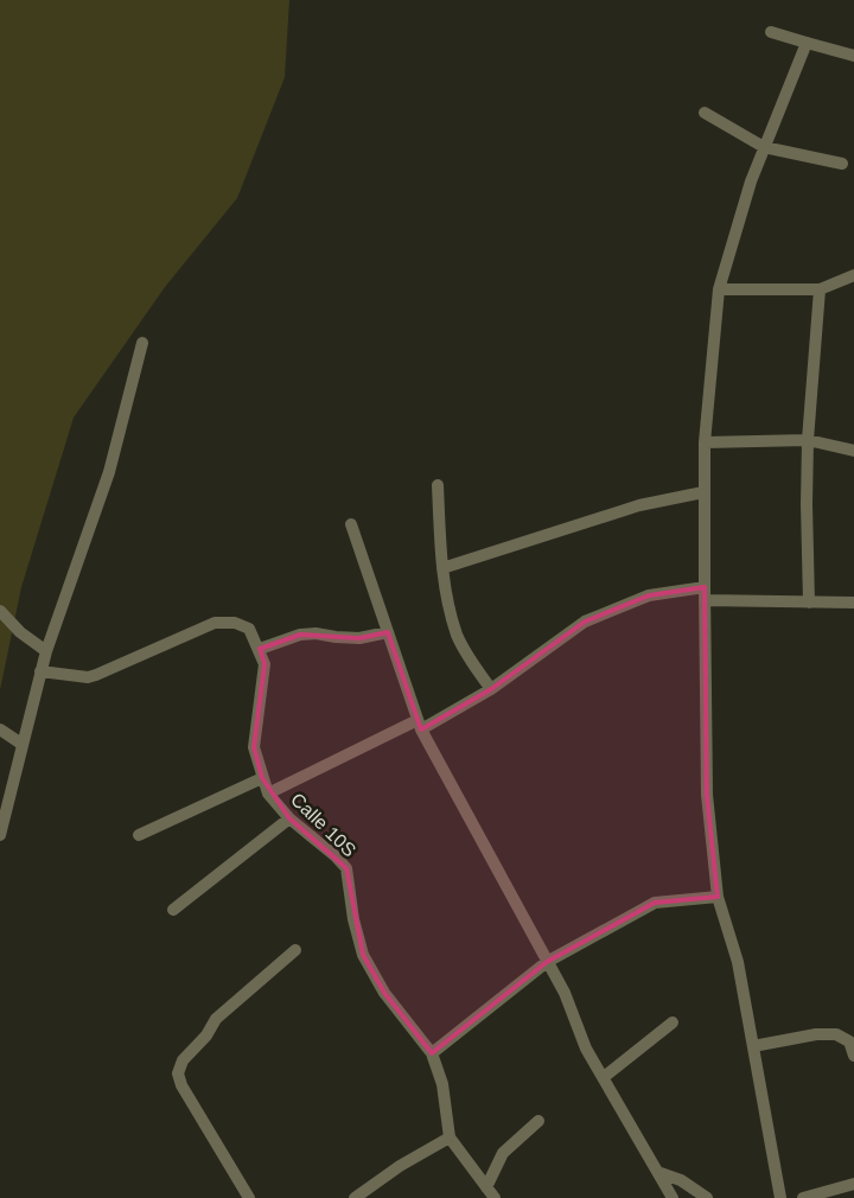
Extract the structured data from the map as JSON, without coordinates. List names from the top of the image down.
{
  "streets": {
    "street": ["Calle 10S"]
  }
}
